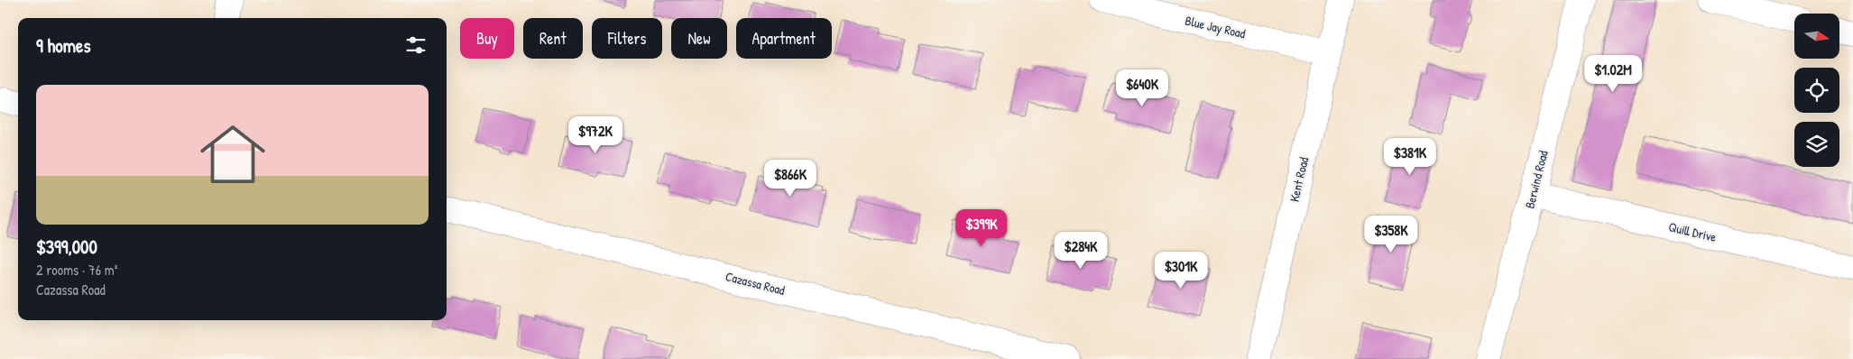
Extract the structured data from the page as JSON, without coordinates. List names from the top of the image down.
{
  "streets": {
    "street": [
      "Blue Jay Road",
      "Kent Road",
      "Berwind Road",
      "Quill Drive",
      "Cazassa Road"
    ]
  },
  "crossings": [
    ["Blue Jay Road", "Kent Road"],
    ["Berwind Road", "Quill Drive"]
  ],
  "north": "right",
  "page": {
    "chip": [
      "Buy",
      "Rent",
      "Filters",
      "New",
      "Apartment"
    ],
    "heading": "9 homes",
    "price": [
      "$1.02M",
      "$640K",
      "$972K",
      "$381K",
      "$866K",
      "$399K",
      "$358K",
      "$284K",
      "$301K"
    ],
    "list": [
      {
        "name": "$399,000",
        "note": "2 rooms · 76 m² · Cazassa Road"
      }
    ]
  }
}
